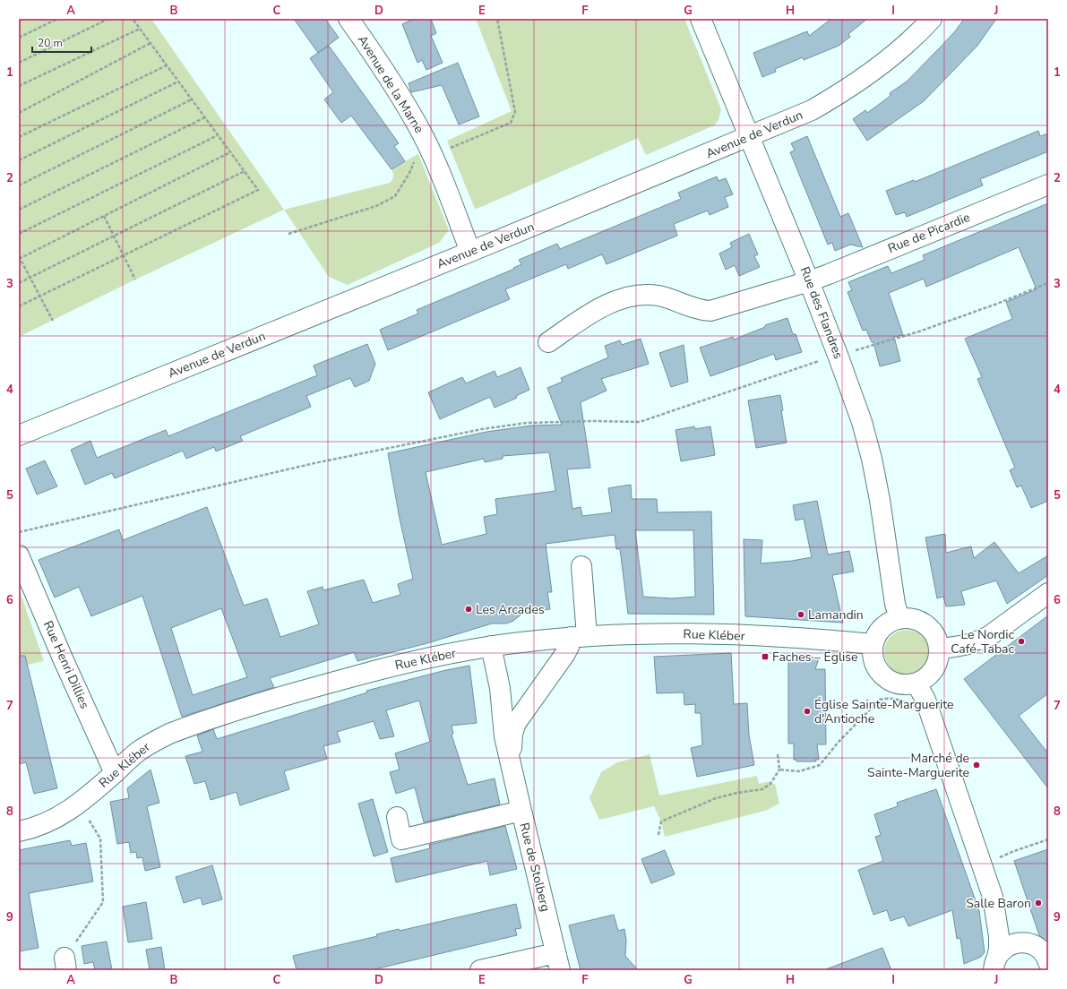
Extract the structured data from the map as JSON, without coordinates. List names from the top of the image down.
{
  "streets": {
    "street": [
      "Avenue de la Marne",
      "Avenue de Verdun",
      "Rue de Picardie",
      "Rue des Flandres",
      "Rue Kléber",
      "Rue Henri Dillies",
      "Rue de Stolberg"
    ]
  },
  "crossings": [
    ["Avenue de la Marne", "Avenue de Verdun"],
    ["Avenue de Verdun", "Rue des Flandres"],
    ["Rue de Picardie", "Rue des Flandres"],
    ["Rue des Flandres", "Rue Kléber"],
    ["Rue Kléber", "Rue Henri Dillies"],
    ["Rue Kléber", "Rue de Stolberg"]
  ],
  "places": {
    "other": [
      "Les Arcades",
      "Lamandin",
      "Le Nordic Café-Tabac",
      "Église Sainte-Marguerite d'Antioche",
      "Marché de Sainte-Marguerite",
      "Salle Baron"
    ],
    "transit": ["Faches – Église"]
  },
  "scale_bar": "20 m",
  "grid": {
    "columns": [
      "A",
      "B",
      "C",
      "D",
      "E",
      "F",
      "G",
      "H",
      "I",
      "J"
    ],
    "rows": [
      "1",
      "2",
      "3",
      "4",
      "5",
      "6",
      "7",
      "8",
      "9"
    ]
  }
}
